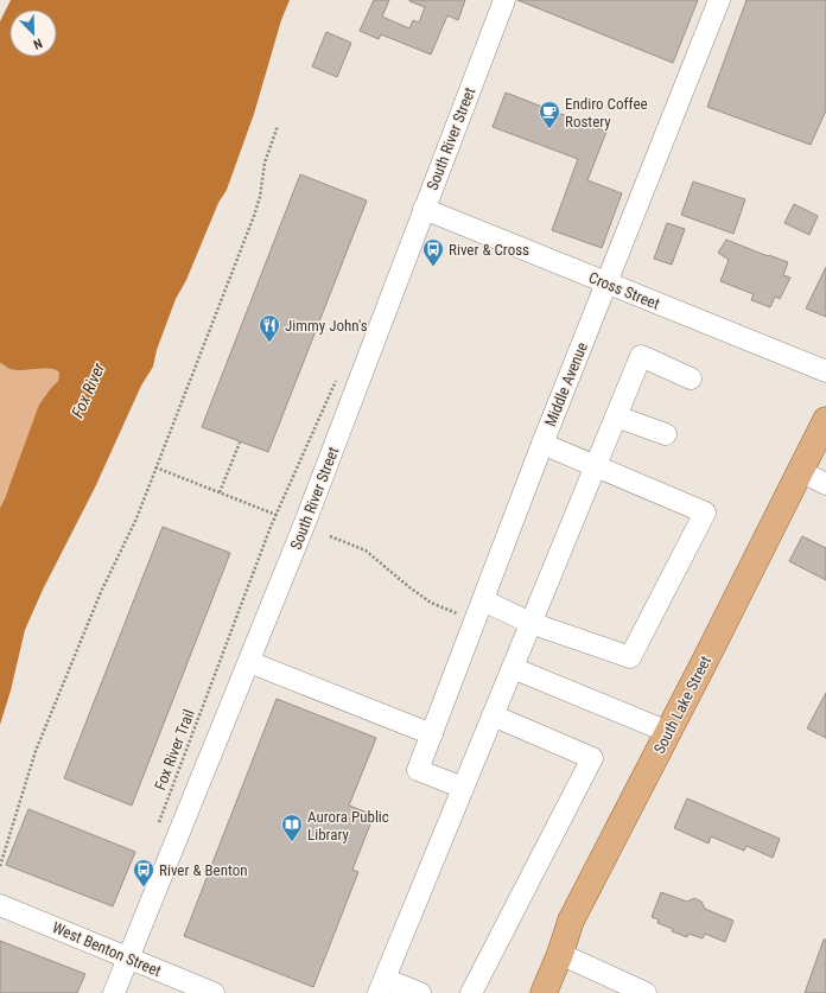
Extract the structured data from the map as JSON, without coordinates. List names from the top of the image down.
{
  "streets": {
    "main road": ["South Lake Street"],
    "street": [
      "South River Street",
      "Cross Street",
      "Middle Avenue",
      "West Benton Street"
    ],
    "path": ["Fox River Trail"]
  },
  "crossings": [
    ["South River Street", "Cross Street"],
    ["South River Street", "West Benton Street"],
    ["Cross Street", "Middle Avenue"]
  ],
  "water": ["Fox River"],
  "places": {
    "cafe": ["Endiro Coffee Rostery"],
    "bus stop": ["River & Cross", "River & Benton"],
    "restaurant": ["Jimmy John's"],
    "library": ["Aurora Public Library"]
  },
  "north": "bottom right"
}
